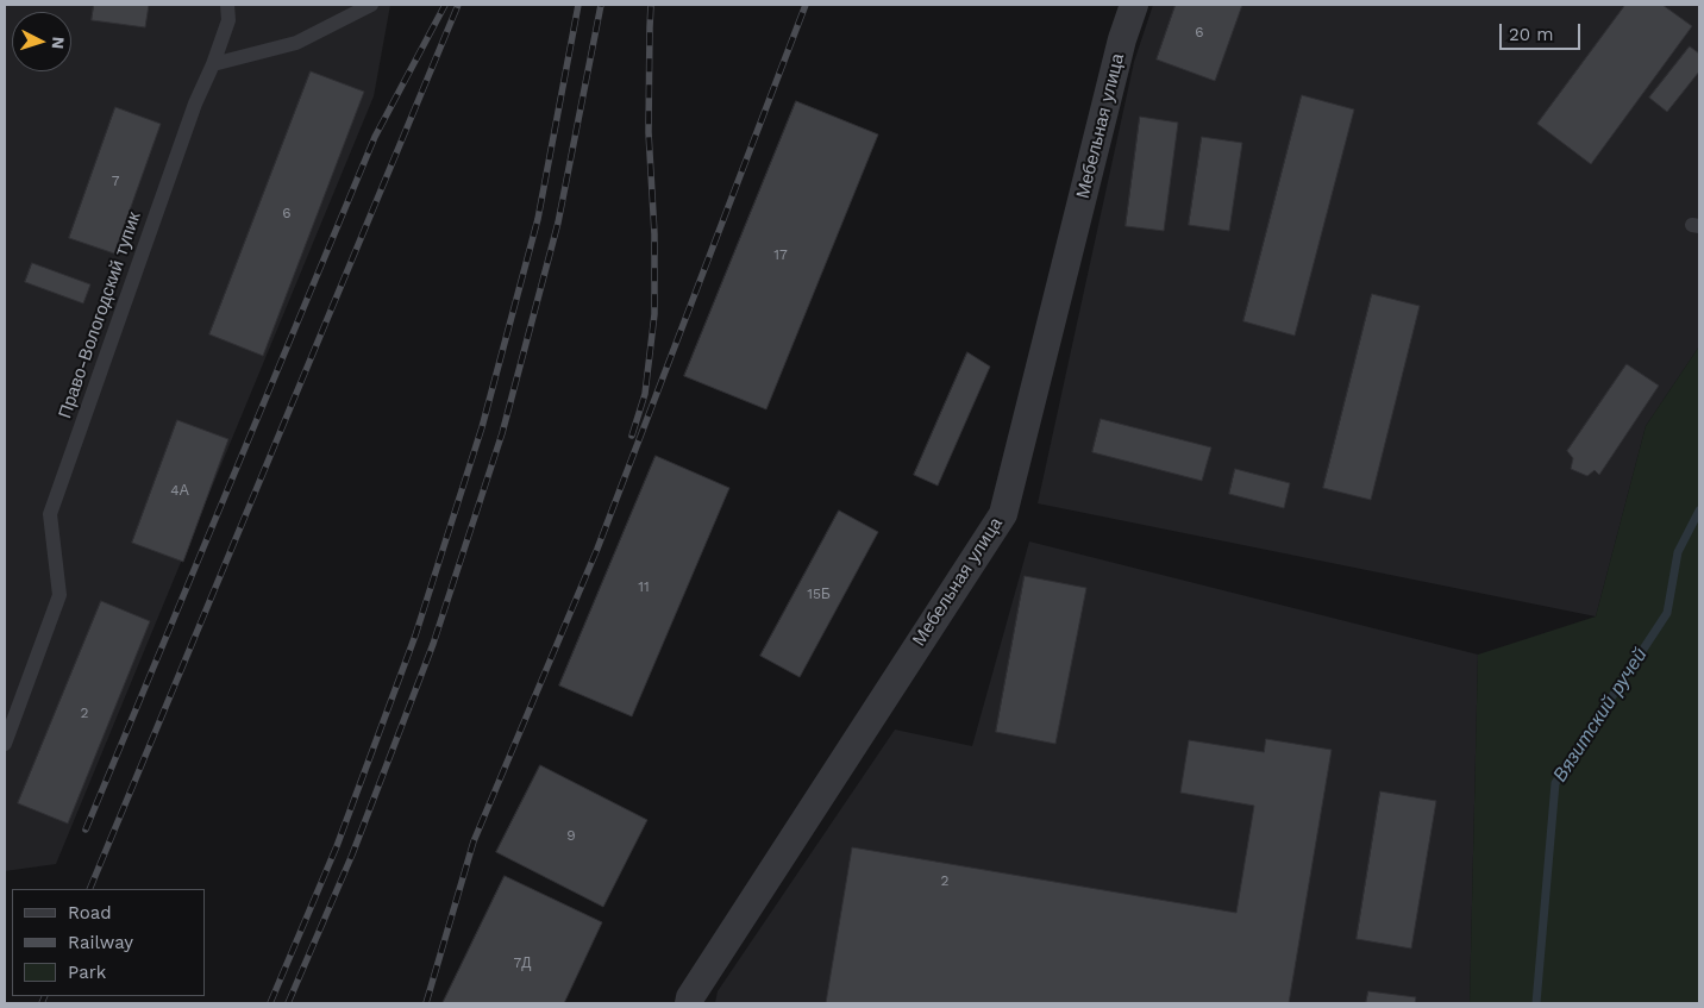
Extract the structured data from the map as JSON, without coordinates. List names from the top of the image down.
{
  "streets": {
    "street": ["Мебельная улица"],
    "lane": ["Право-Вологодский тупик"]
  },
  "water": ["Вязитский ручей"],
  "house_numbers": [
    "6",
    "7",
    "6",
    "17",
    "4А",
    "11",
    "15Б",
    "2",
    "9",
    "2",
    "7Д"
  ],
  "legend": ["Road", "Railway", "Park"],
  "scale_bar": "20 m",
  "north": "right"
}
